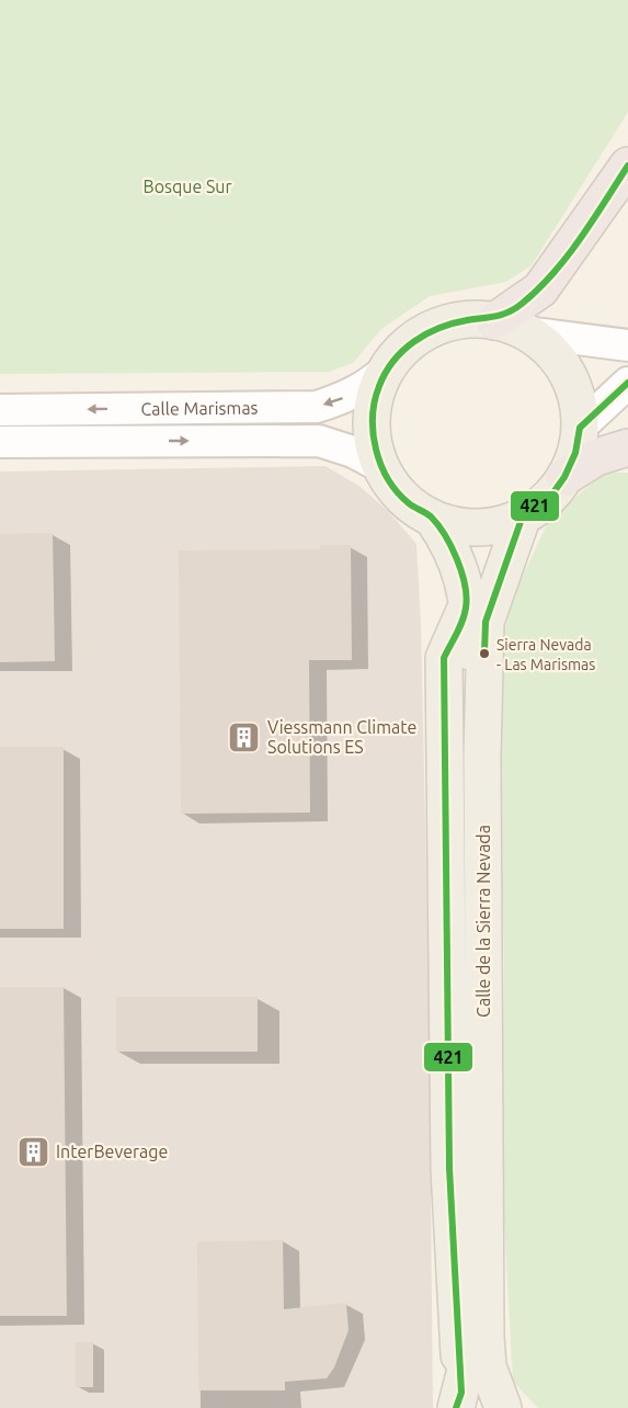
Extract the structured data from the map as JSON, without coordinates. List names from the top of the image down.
{
  "streets": {
    "main road": ["Calle de la Sierra Nevada"],
    "street": ["Calle Marismas"]
  },
  "crossings": [
    ["Calle Marismas", "Calle de la Sierra Nevada"]
  ],
  "parks": ["Bosque Sur"],
  "places": {
    "other": ["Sierra Nevada - Las Marismas"],
    "building": ["Viessmann Climate Solutions ES", "InterBeverage"]
  },
  "lines": ["transit line 421"]
}
